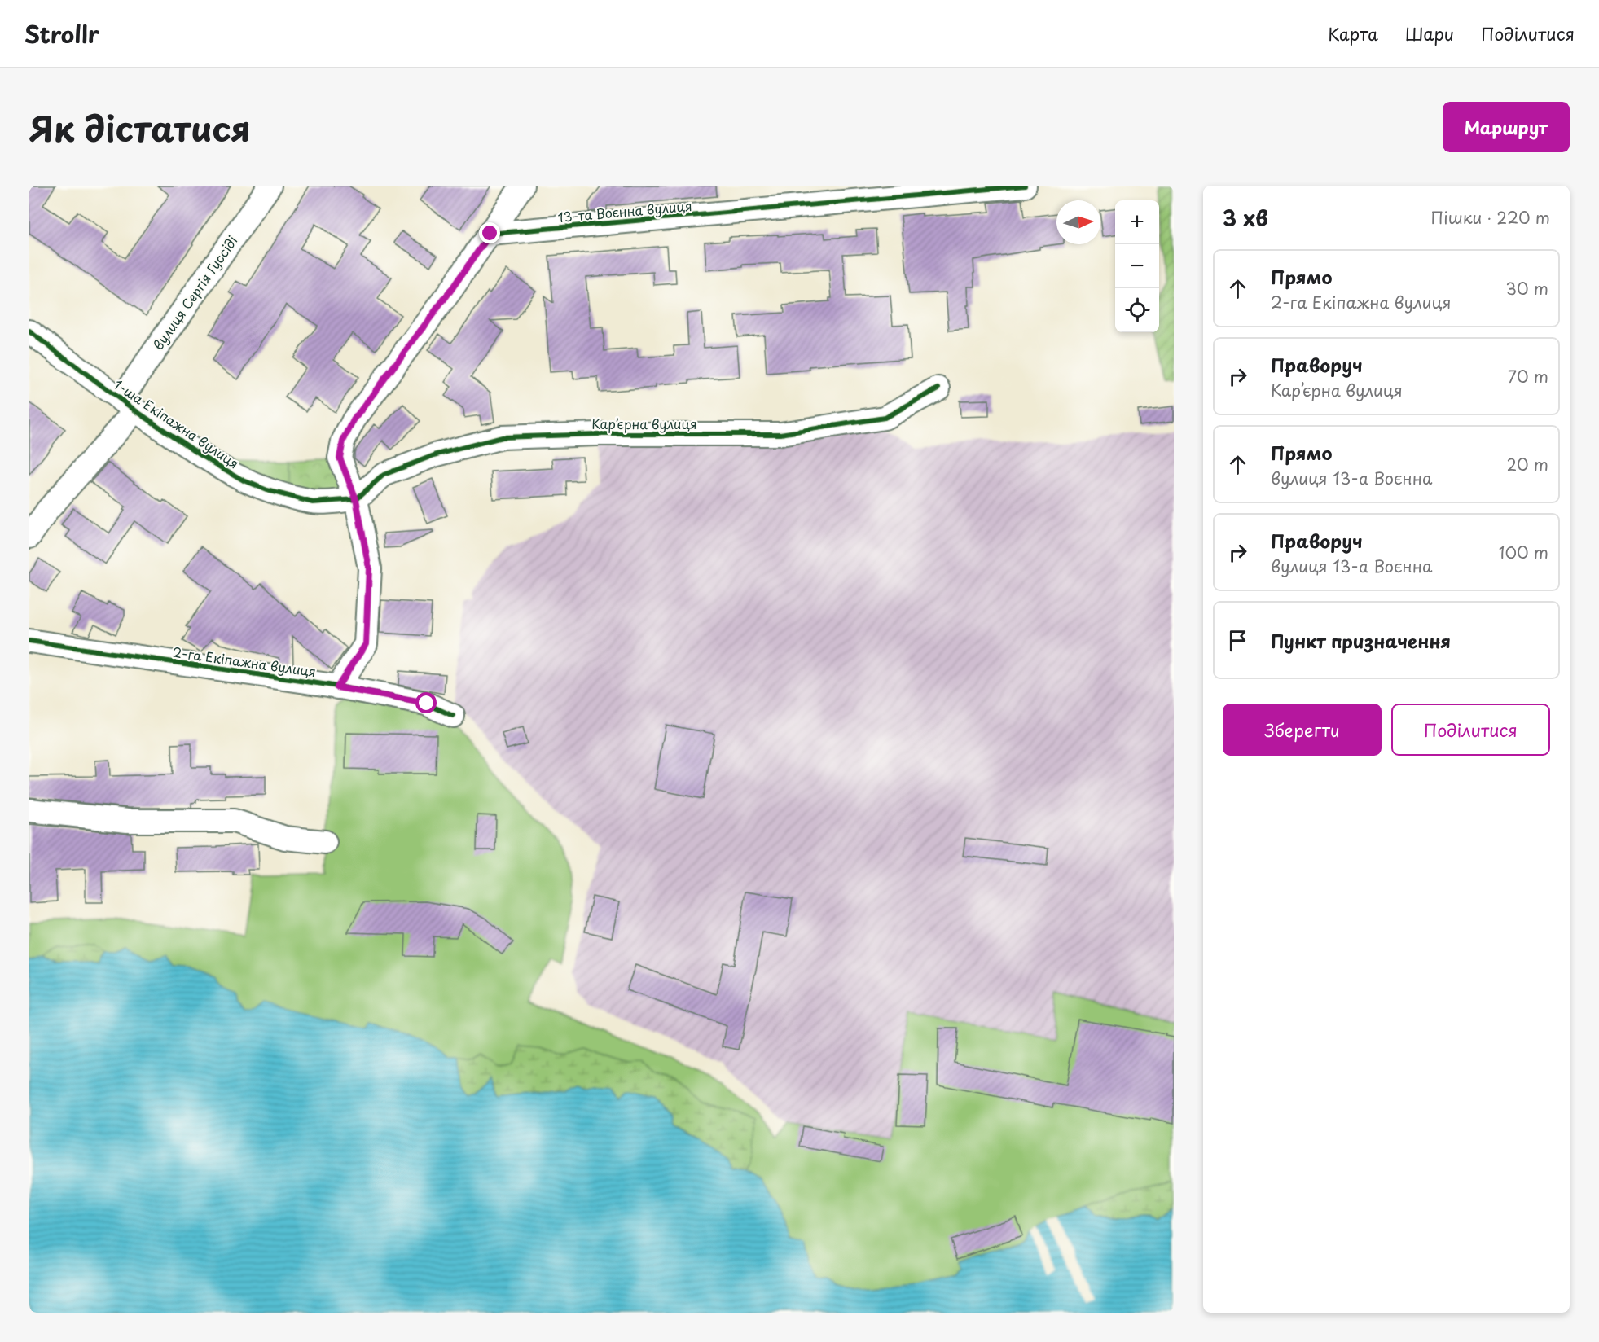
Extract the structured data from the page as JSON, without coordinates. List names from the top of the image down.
{
  "streets": {
    "street": [
      "13-та Воєнна вулиця",
      "вулиця Сергія Гуссіді",
      "1-ша Екіпажна вулиця",
      "Карʼєрна вулиця",
      "2-га Екіпажна вулиця"
    ]
  },
  "crossings": [
    ["вулиця Сергія Гуссіді", "1-ша Екіпажна вулиця"],
    ["1-ша Екіпажна вулиця", "Карʼєрна вулиця"]
  ],
  "north": "right",
  "page": {
    "header": "Strollr",
    "nav": ["Карта", "Шари", "Поділитися"],
    "title": "Як дістатися",
    "buttons": [
      "Маршрут",
      ["Зберегти", "Поділитися"]
    ],
    "heading": ["3 хв", "Пішки · 220 m"],
    "map_buttons": ["+", "−"],
    "list": [
      ["Прямо", "2-га Екіпажна вулиця", "30 m"],
      ["Праворуч", "Карʼєрна вулиця", "70 m"],
      ["Прямо", "вулиця 13-а Воєнна", "20 m"],
      ["Праворуч", "вулиця 13-а Воєнна", "100 m"],
      "Пункт призначення"
    ]
  }
}
